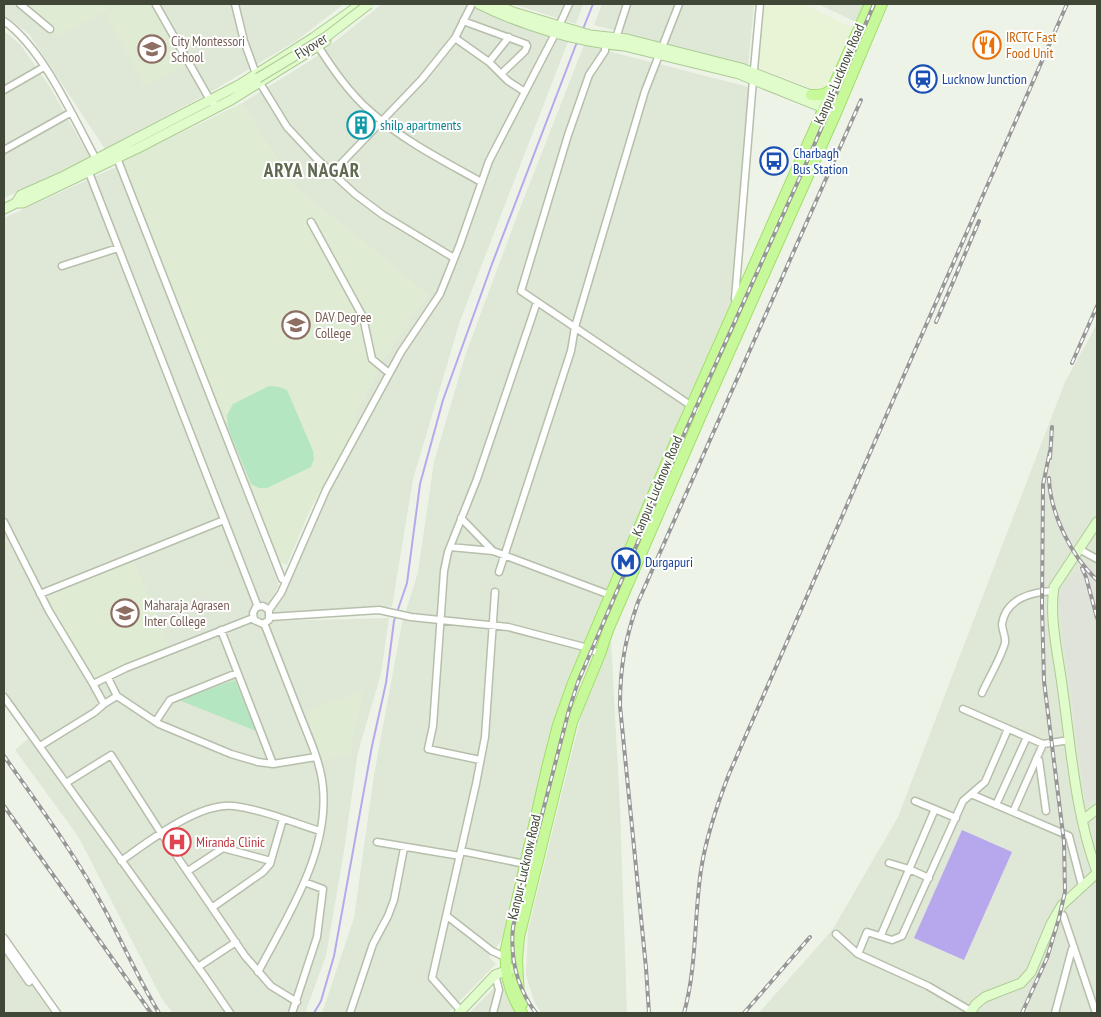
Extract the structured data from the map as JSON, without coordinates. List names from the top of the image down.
{
  "streets": {
    "main road": ["Kanpur-Lucknow Road"],
    "street": ["Flyover"]
  },
  "districts": ["ARYA NAGAR"],
  "places": {
    "restaurant": ["IRCTC Fast Food Unit"],
    "school or university": ["City Montessori School", "DAV Degree College", "Maharaja Agrasen Inter College"],
    "station": ["Lucknow Junction"],
    "building": ["shilp apartments"],
    "bus stop": ["Charbagh Bus Station"],
    "metro station": ["Durgapuri"],
    "hospital": ["Miranda Clinic"]
  }
}
